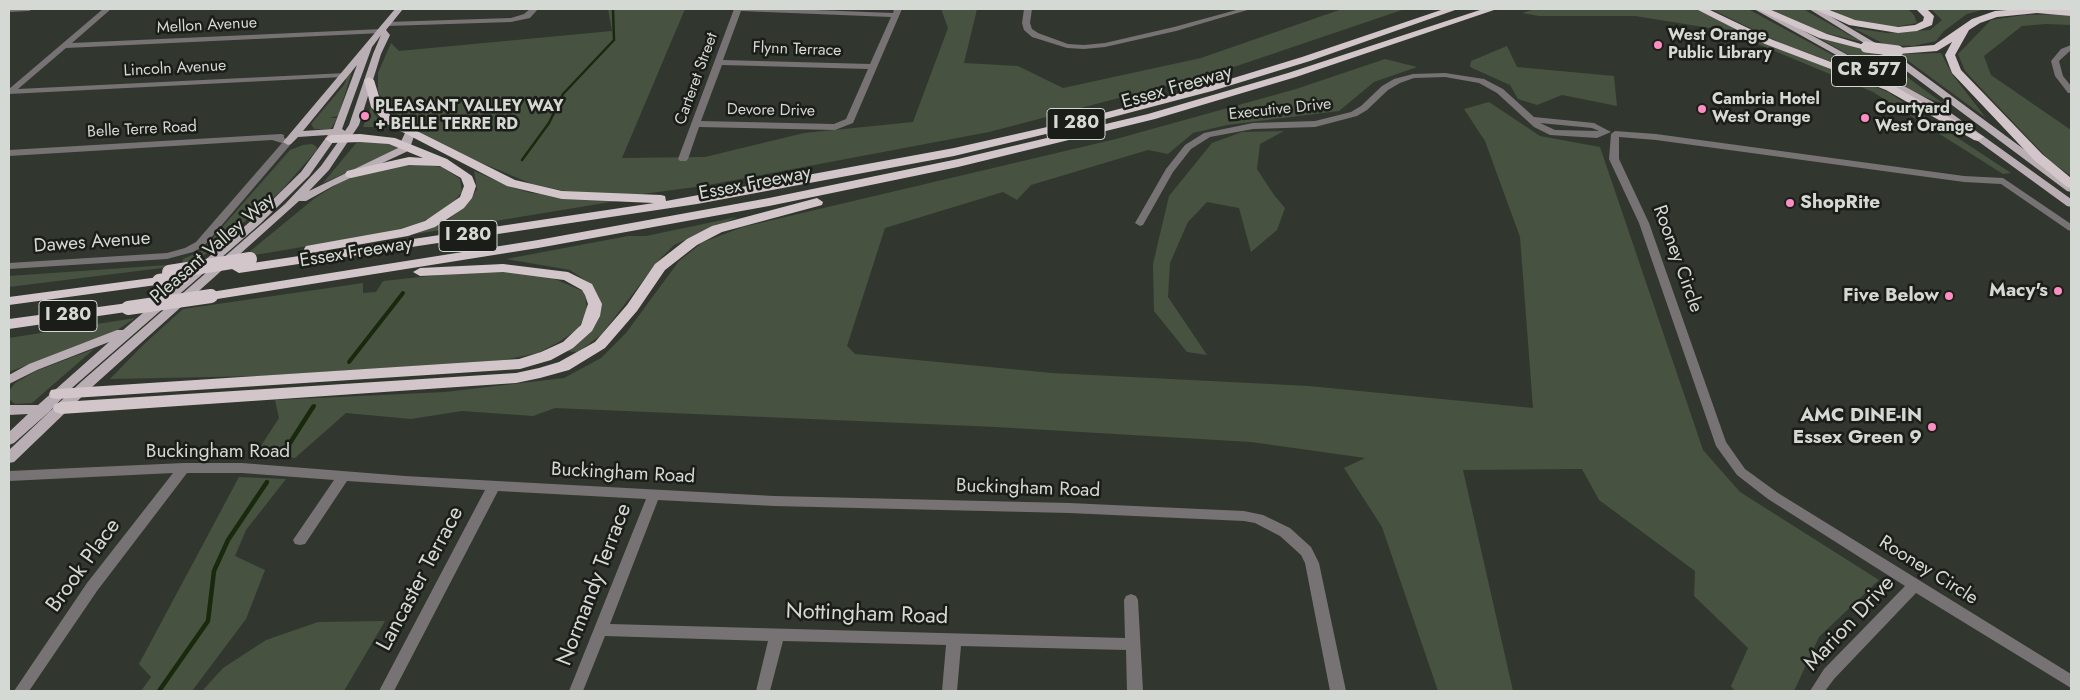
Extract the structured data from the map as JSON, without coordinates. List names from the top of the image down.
{
  "streets": {
    "highway": ["Essex Freeway", "I 280"],
    "main road": ["CR 577", "Belle Terre Road", "Pleasant Valley Way"],
    "street": [
      "Mellon Avenue",
      "Flynn Terrace",
      "Lincoln Avenue",
      "Carteret Street",
      "Executive Drive",
      "Devore Drive",
      "Dawes Avenue",
      "Rooney Circle",
      "Buckingham Road",
      "Brook Place",
      "Lancaster Terrace",
      "Normandy Terrace",
      "Nottingham Road",
      "Marion Drive"
    ]
  },
  "crossings": [
    ["Mellon Avenue", "Pleasant Valley Way"],
    ["Flynn Terrace", "Carteret Street"],
    ["Flynn Terrace", "Devore Drive"],
    ["Lincoln Avenue", "Pleasant Valley Way"],
    ["Carteret Street", "Devore Drive"],
    ["Executive Drive", "Rooney Circle"],
    ["Belle Terre Road", "Pleasant Valley Way"],
    ["Dawes Avenue", "Pleasant Valley Way"],
    ["Rooney Circle", "Marion Drive"],
    ["Buckingham Road", "Brook Place"],
    ["Buckingham Road", "Lancaster Terrace"],
    ["Buckingham Road", "Normandy Terrace"],
    ["Normandy Terrace", "Nottingham Road"]
  ],
  "places": [
    "West Orange Public Library",
    "Cambria Hotel West Orange",
    "PLEASANT VALLEY WAY + BELLE TERRE RD",
    "Courtyard West Orange",
    "ShopRite",
    "Macy's",
    "Five Below",
    "AMC DINE-IN Essex Green 9"
  ]
}
